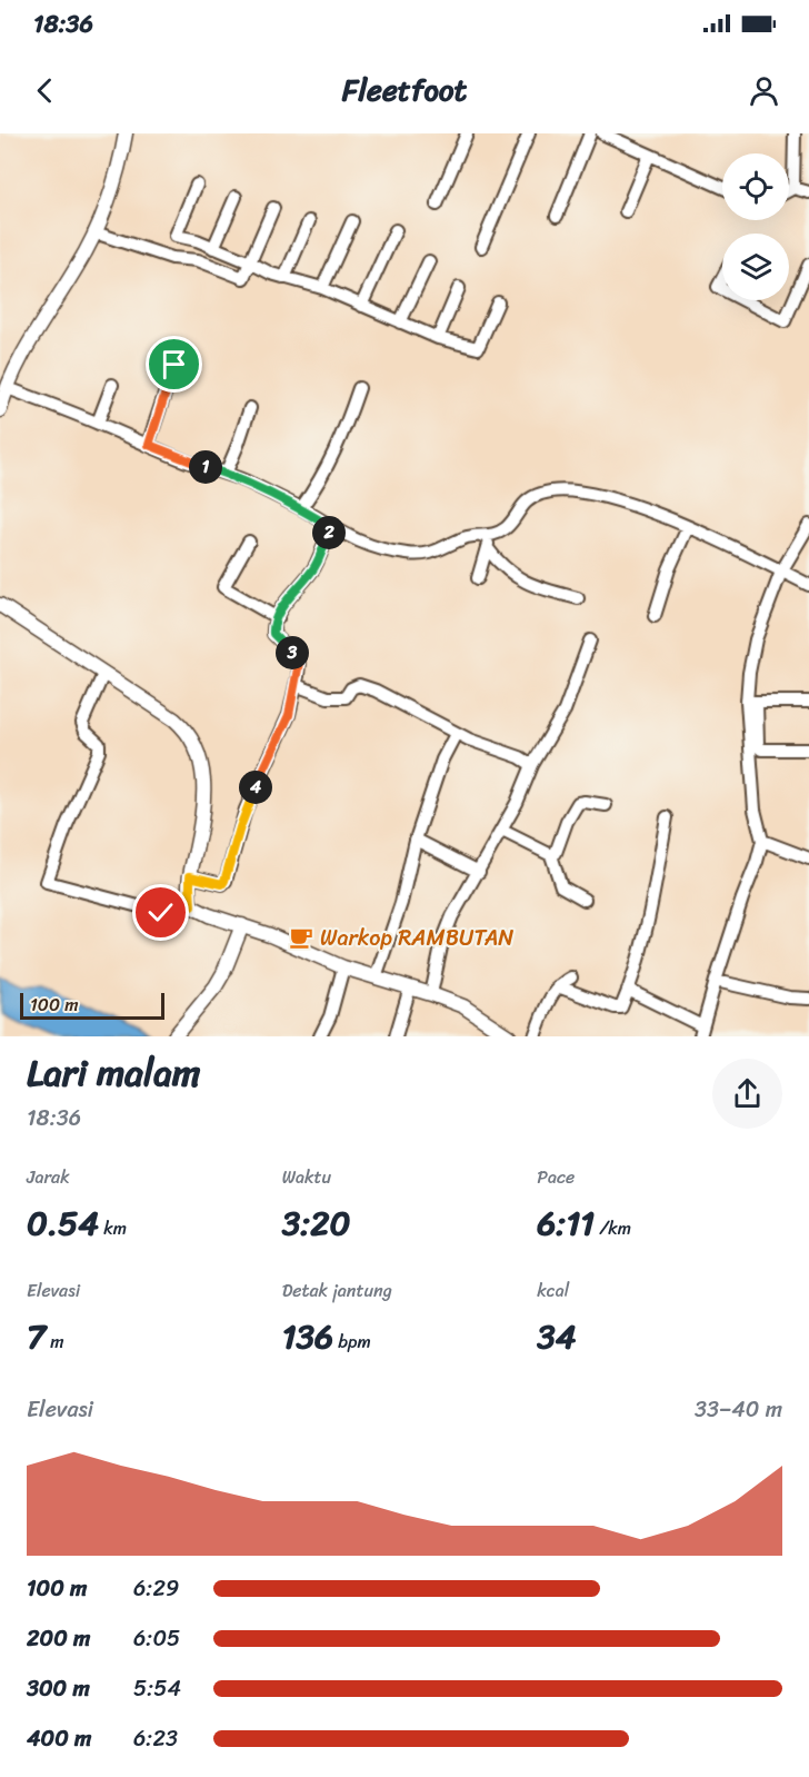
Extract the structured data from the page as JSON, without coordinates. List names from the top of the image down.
{
  "places": {
    "cafe": ["Warkop RAMBUTAN"]
  },
  "scale_bar": "100 m",
  "page": {
    "status": "18:36",
    "header": "Fleetfoot",
    "pins": [
      "1",
      "2",
      "3",
      "4"
    ],
    "scale": "100 m",
    "heading": ["Lari malam", "18:36"],
    "stats": [
      ["Jarak", "0.54 km"],
      ["Waktu", "3:20"],
      ["Pace", "6:11 /km"],
      ["Elevasi", "7 m"],
      ["Detak jantung", "136 bpm"],
      ["kcal", "34"]
    ],
    "chart": ["Elevasi", "33–40 m"],
    "list": [
      {
        "name": "100 m",
        "note": "6:29"
      },
      {
        "name": "200 m",
        "note": "6:05"
      },
      {
        "name": "300 m",
        "note": "5:54"
      },
      {
        "name": "400 m",
        "note": "6:23"
      }
    ]
  }
}
